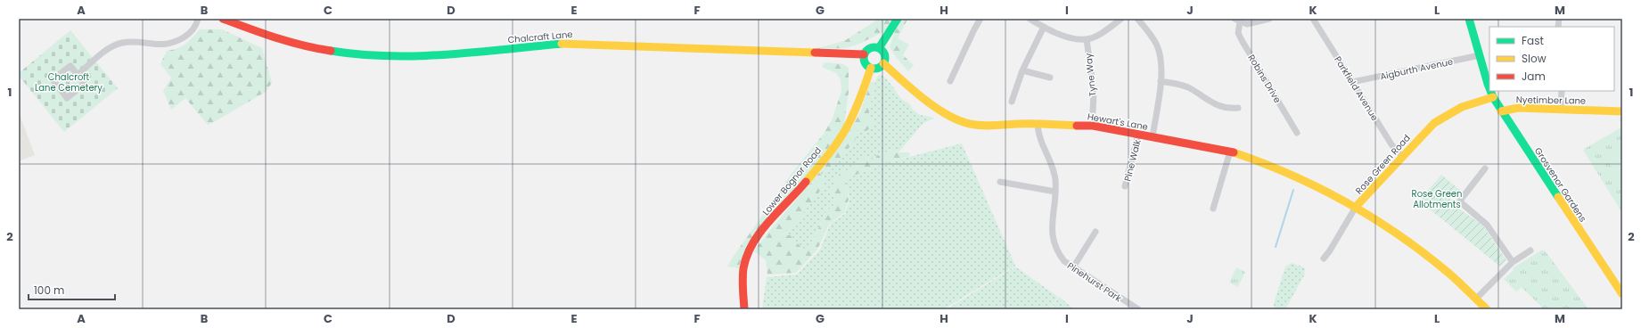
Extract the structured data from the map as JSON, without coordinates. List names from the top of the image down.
{
  "streets": {
    "street": [
      "Chalcraft Lane",
      "Aigburth Avenue",
      "Tyne Way",
      "Robins Drive",
      "Parkfield Avenue",
      "Nyetimber Lane",
      "Hewart's Lane",
      "Pine Walk",
      "Rose Green Road",
      "Lower Bognor Road",
      "Grosvenor Gardens",
      "Pinehurst Park"
    ]
  },
  "crossings": [
    ["Chalcraft Lane", "Hewart's Lane"],
    ["Chalcraft Lane", "Lower Bognor Road"],
    ["Aigburth Avenue", "Parkfield Avenue"],
    ["Aigburth Avenue", "Grosvenor Gardens"],
    ["Parkfield Avenue", "Rose Green Road"],
    ["Nyetimber Lane", "Grosvenor Gardens"],
    ["Hewart's Lane", "Pine Walk"],
    ["Hewart's Lane", "Rose Green Road"],
    ["Hewart's Lane", "Lower Bognor Road"],
    ["Hewart's Lane", "Pinehurst Park"],
    ["Rose Green Road", "Grosvenor Gardens"]
  ],
  "parks": ["Chalcroft Lane Cemetery", "Rose Green Allotments"],
  "legend": ["Fast", "Slow", "Jam"],
  "scale_bar": "100 m",
  "grid": {
    "columns": [
      "A",
      "B",
      "C",
      "D",
      "E",
      "F",
      "G",
      "H",
      "I",
      "J",
      "K",
      "L",
      "M"
    ],
    "rows": ["1", "2"]
  }
}
